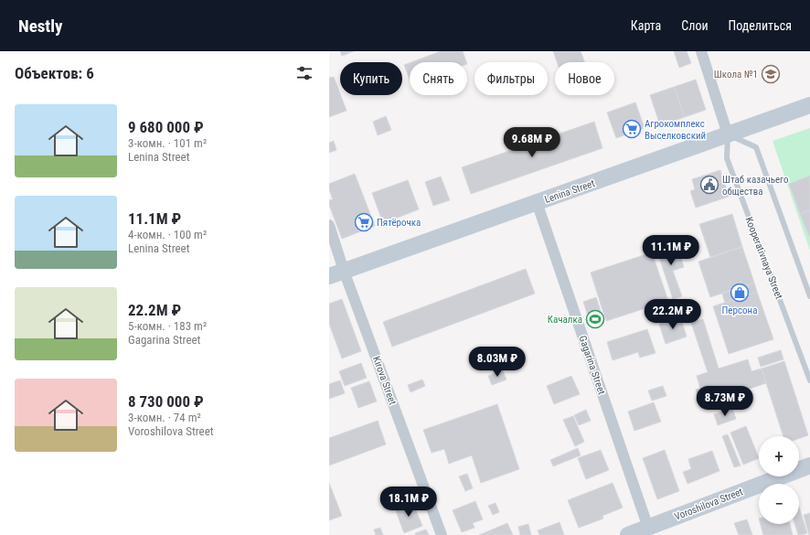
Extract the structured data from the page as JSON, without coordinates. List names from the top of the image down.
{
  "streets": {
    "main road": ["Lenina Street", "Voroshilova Street"],
    "street": ["Kooperativnaya Street", "Gagarina Street", "Kirova Street"]
  },
  "crossings": [
    ["Lenina Street", "Kooperativnaya Street"],
    ["Lenina Street", "Gagarina Street"],
    ["Lenina Street", "Kirova Street"],
    ["Gagarina Street", "Voroshilova Street"]
  ],
  "places": {
    "school or university": ["Школа №1"],
    "supermarket": ["Агрокомплекс Выселковский", "Пятёрочка"],
    "public building": ["Штаб казачьего общества"],
    "shop": ["Персона"],
    "sports": ["Качалка"]
  },
  "page": {
    "header": "Nestly",
    "nav": ["Карта", "Слои", "Поделиться"],
    "heading": "Объектов: 6",
    "chip": [
      "Купить",
      "Снять",
      "Фильтры",
      "Новое"
    ],
    "list": [
      {
        "name": "9 680 000 ₽",
        "note": "3-комн. · 101 m² · Lenina Street"
      },
      {
        "name": "11.1M ₽",
        "note": "4-комн. · 100 m² · Lenina Street"
      },
      {
        "name": "22.2M ₽",
        "note": "5-комн. · 183 m² · Gagarina Street"
      },
      {
        "name": "8 730 000 ₽",
        "note": "3-комн. · 74 m² · Voroshilova Street"
      }
    ],
    "price": [
      "9.68M ₽",
      "11.1M ₽",
      "22.2M ₽",
      "8.03M ₽",
      "8.73M ₽",
      "18.1M ₽"
    ],
    "map_buttons": ["+", "−"]
  }
}
